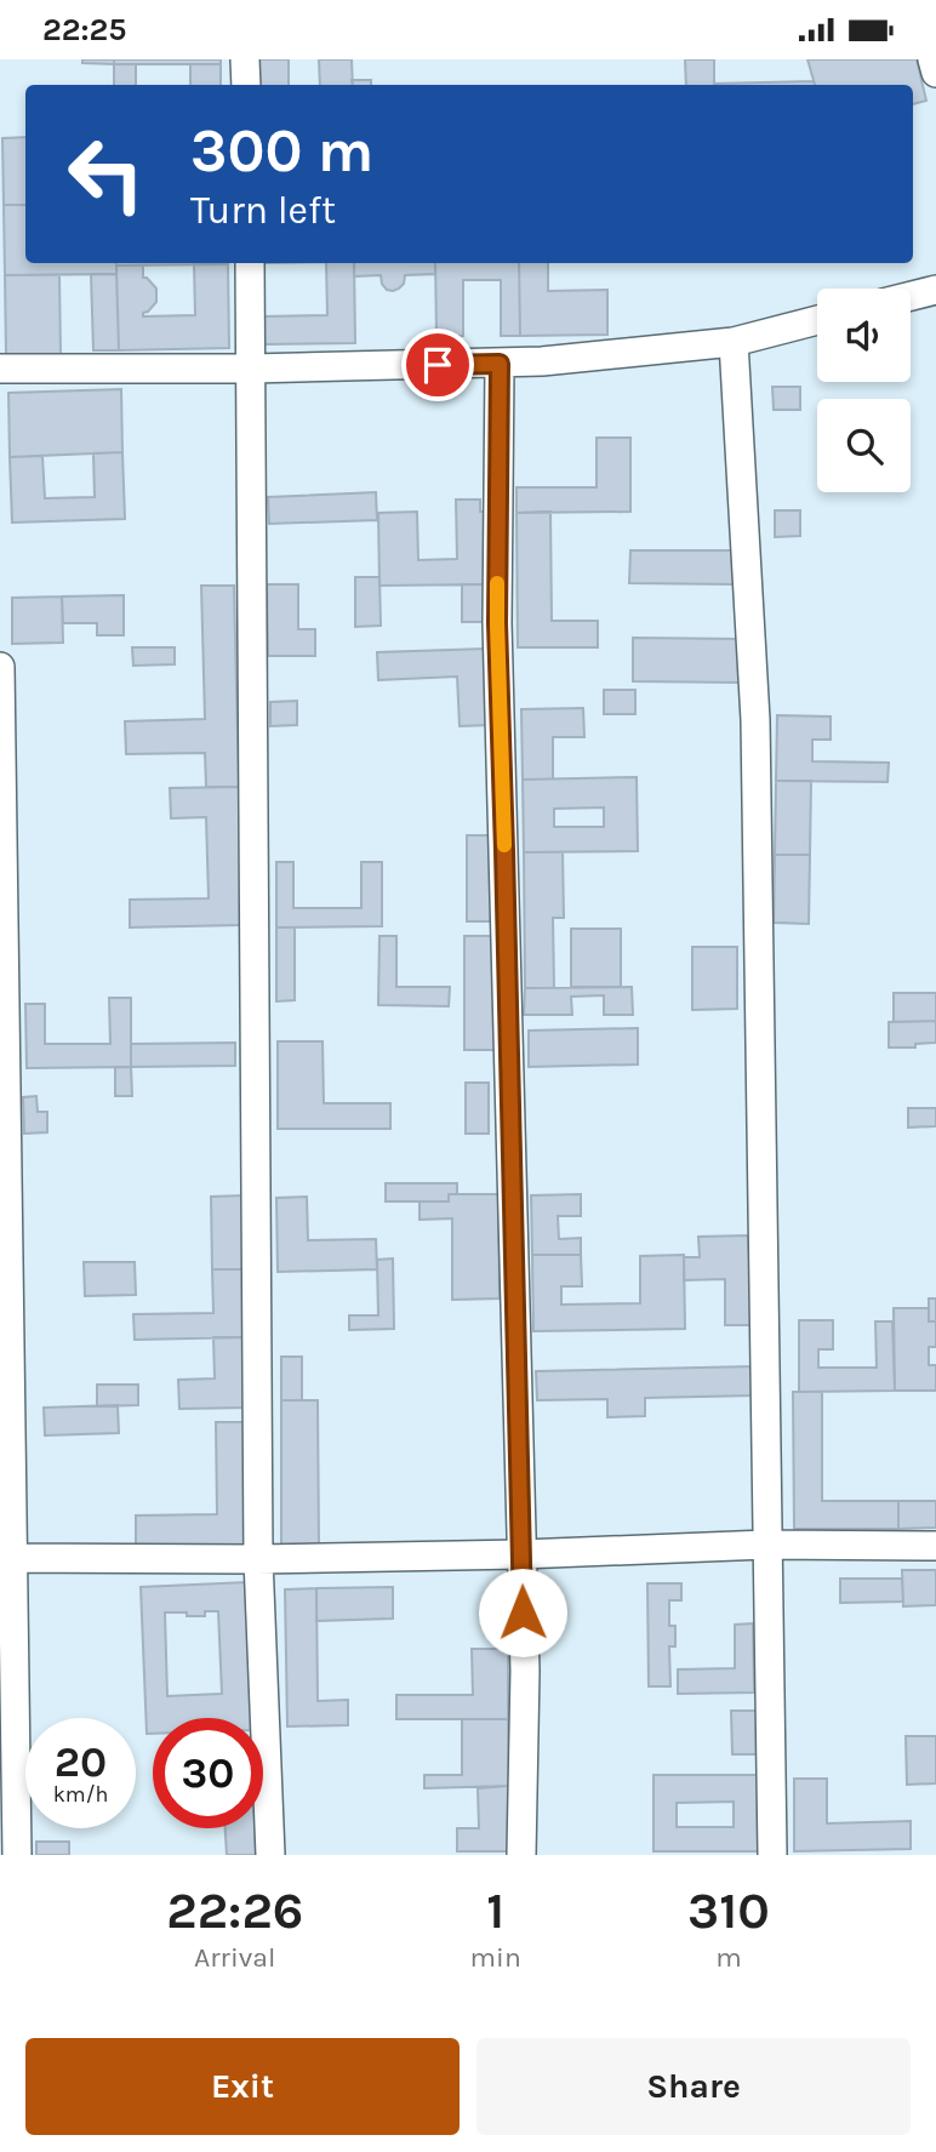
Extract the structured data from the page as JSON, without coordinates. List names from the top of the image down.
{
  "page": {
    "status": "22:25",
    "turn": ["300 m", "Turn left"],
    "speed": "20 km/h",
    "limit": "30",
    "eta": [
      "22:26",
      "Arrival",
      "1",
      "min",
      "310",
      "m"
    ],
    "buttons": ["Exit", "Share"]
  }
}
